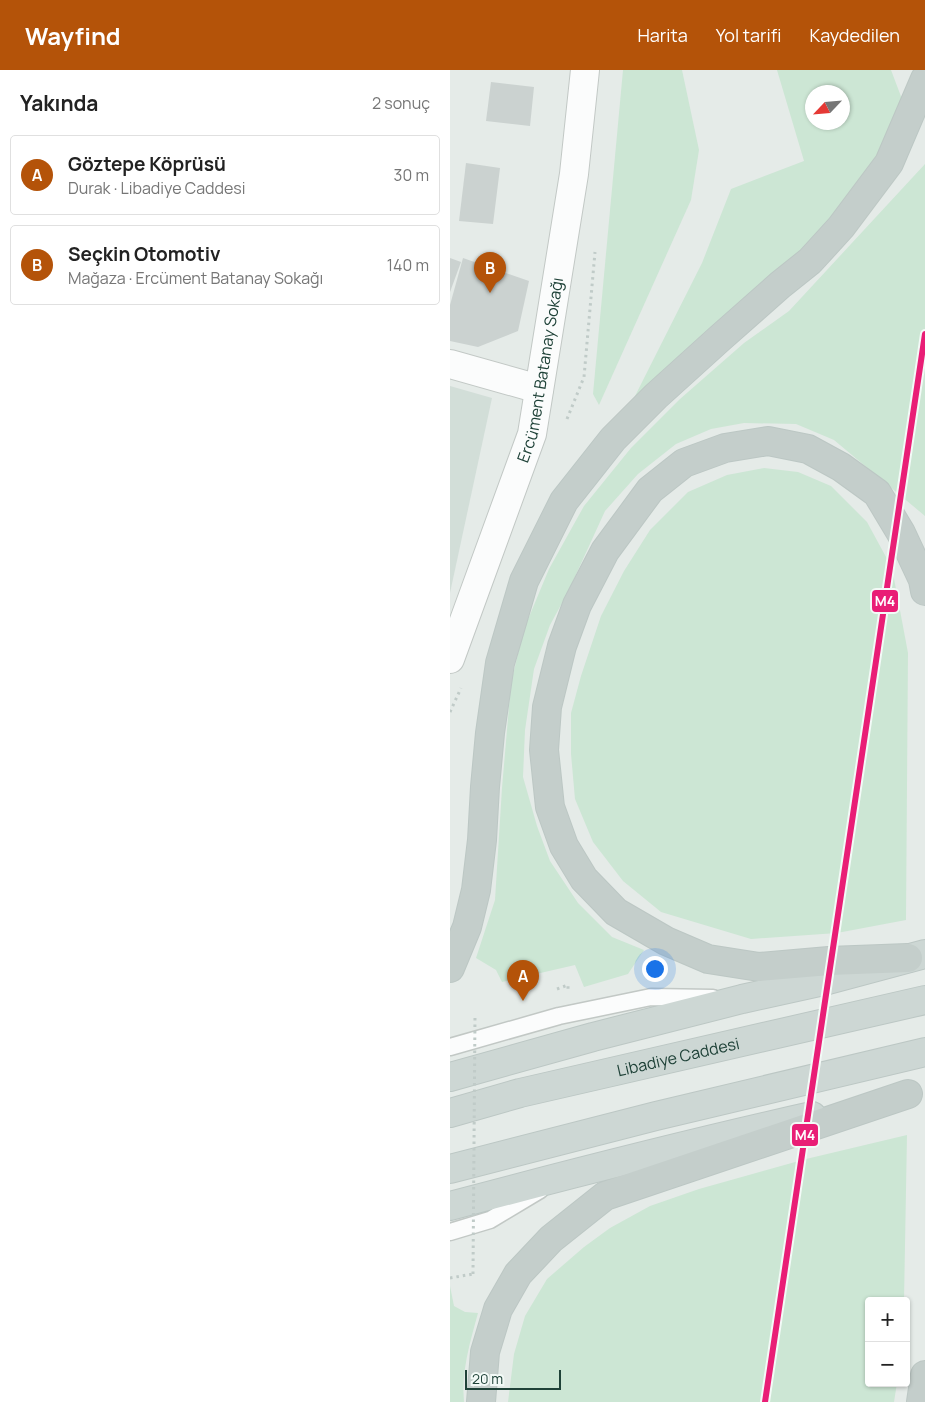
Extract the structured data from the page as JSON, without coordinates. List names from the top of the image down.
{
  "streets": {
    "main road": ["Libadiye Caddesi"],
    "street": ["Ercüment Batanay Sokağı"]
  },
  "lines": ["transit line M4"],
  "scale_bar": "20 m",
  "north": "bottom left",
  "page": {
    "header": "Wayfind",
    "nav": ["Harita", "Yol tarifi", "Kaydedilen"],
    "heading": ["Yakında", "2 sonuç"],
    "list": [
      {
        "mark": "A",
        "name": "Göztepe Köprüsü",
        "note": "Durak · Libadiye Caddesi",
        "value": "30 m"
      },
      {
        "mark": "B",
        "name": "Seçkin Otomotiv",
        "note": "Mağaza · Ercüment Batanay Sokağı",
        "value": "140 m"
      }
    ],
    "pins": ["B", "A"],
    "map_buttons": ["+", "−"],
    "scale": "20 m"
  }
}
